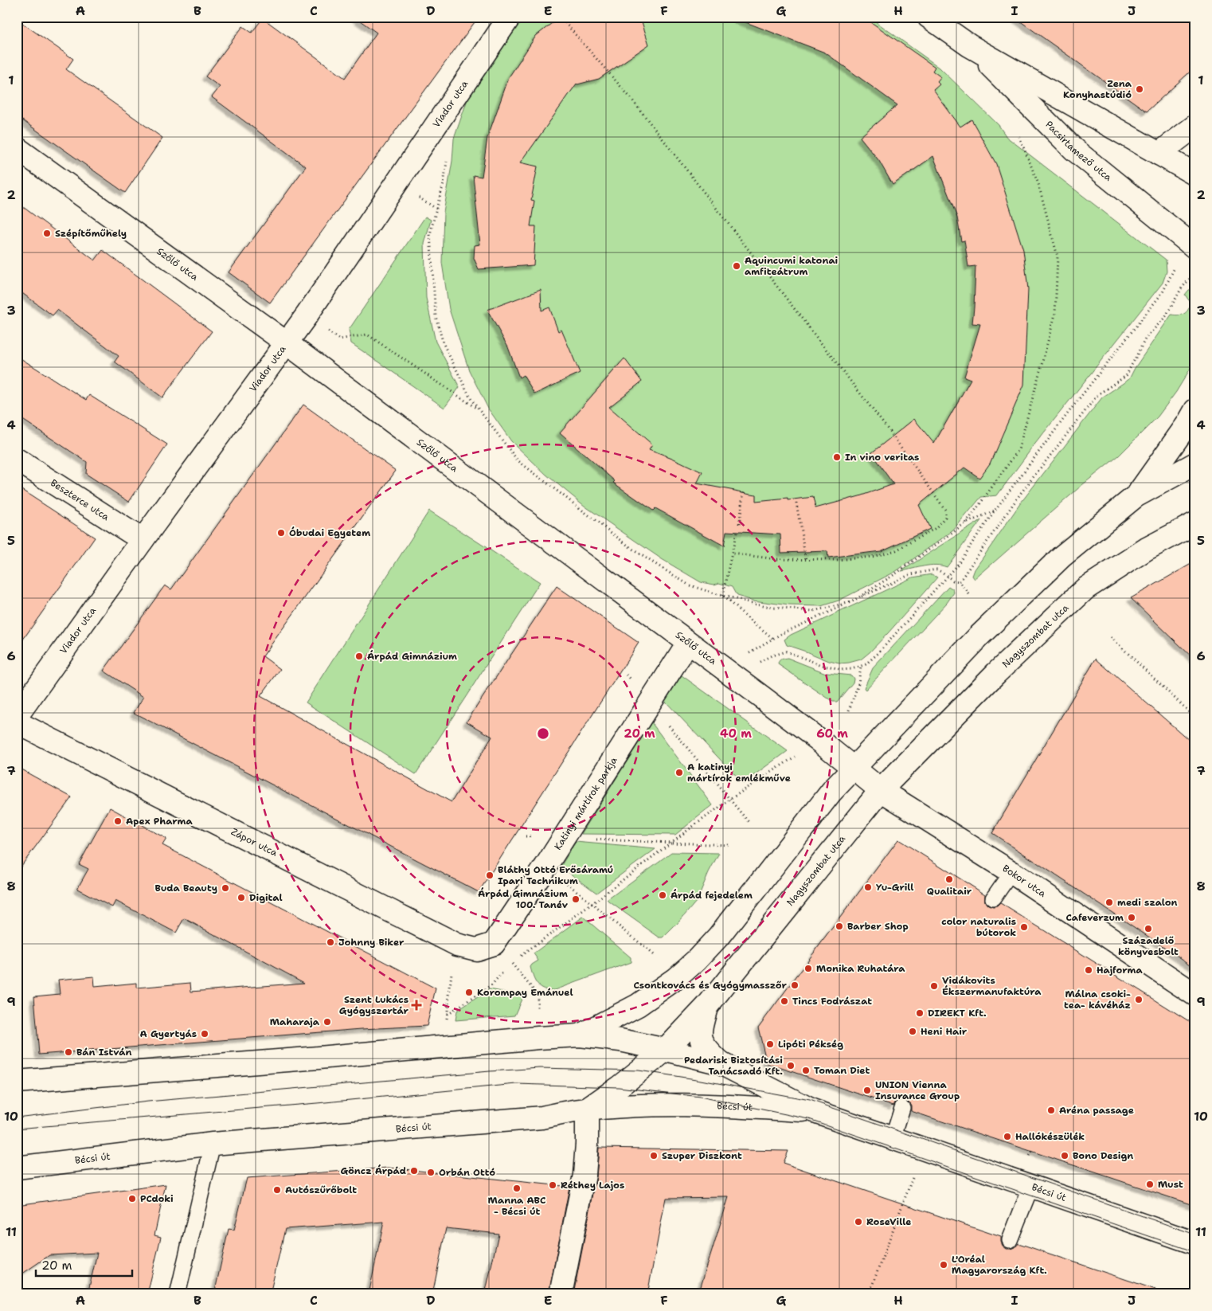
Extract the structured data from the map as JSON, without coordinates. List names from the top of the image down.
{
  "streets": {
    "street": [
      "Viador utca",
      "Pacsirtamező utca",
      "Szőlő utca",
      "Beszterce utca",
      "Nagyszombat utca",
      "Katinyi mártírok parkja",
      "Zápor utca",
      "Bokor utca",
      "Bécsi út"
    ]
  },
  "crossings": [
    ["Viador utca", "Szőlő utca"],
    ["Viador utca", "Beszterce utca"],
    ["Szőlő utca", "Katinyi mártírok parkja"],
    ["Szőlő utca", "Bokor utca"],
    ["Nagyszombat utca", "Bokor utca"],
    ["Nagyszombat utca", "Bécsi út"],
    ["Katinyi mártírok parkja", "Zápor utca"]
  ],
  "places": {
    "other": [
      "Zena Konyhastúdió",
      "Szépítőműhely",
      "Aquincumi katonai amfiteátrum",
      "In vino veritas",
      "Óbudai Egyetem",
      "Árpád Gimnázium",
      "A katinyi mártírok emlékműve",
      "Apex Pharma",
      "Bláthy Ottó Erősáramú Ipari Technikum",
      "Qualitair",
      "Yu-Grill",
      "Buda Beauty",
      "Árpád fejedelem",
      "Digital",
      "Árpád Gimnázium 100. Tanév",
      "medi szalon",
      "Cafeverzum",
      "Barber Shop",
      "color naturalis bútorok",
      "Századelő könyvesbolt",
      "Johnny Biker",
      "Monika Ruhatára",
      "Hajforma",
      "Csontkovács és Gyógymasszőr",
      "Vidákovits Ékszermanufaktúra",
      "Korompay Emánuel",
      "Málna csoki- tea- kávéház",
      "Tincs Fodrászat",
      "DIREKT Kft.",
      "Maharaja",
      "Heni Hair",
      "A Gyertyás",
      "Lipóti Pékség",
      "Bán István",
      "Pedarisk Biztosítási Tanácsadó Kft.",
      "Toman Diet",
      "UNION Vienna Insurance Group",
      "Aréna passage",
      "Hallókészülék",
      "Szuper Diszkont",
      "Bono Design",
      "Göncz Árpád",
      "Orbán Ottó",
      "Must",
      "Réthey Lajos",
      "Manna ABC - Bécsi út",
      "Autószűrőbolt",
      "PCdoki",
      "RoseVille",
      "L'Oréal Magyarország Kft."
    ],
    "health": ["Szent Lukács Gyógyszertár"]
  },
  "scale_bar": "20 m",
  "grid": {
    "columns": [
      "A",
      "B",
      "C",
      "D",
      "E",
      "F",
      "G",
      "H",
      "I",
      "J"
    ],
    "rows": [
      "1",
      "2",
      "3",
      "4",
      "5",
      "6",
      "7",
      "8",
      "9",
      "10",
      "11"
    ]
  },
  "rings": ["20 m", "40 m", "60 m"]
}
